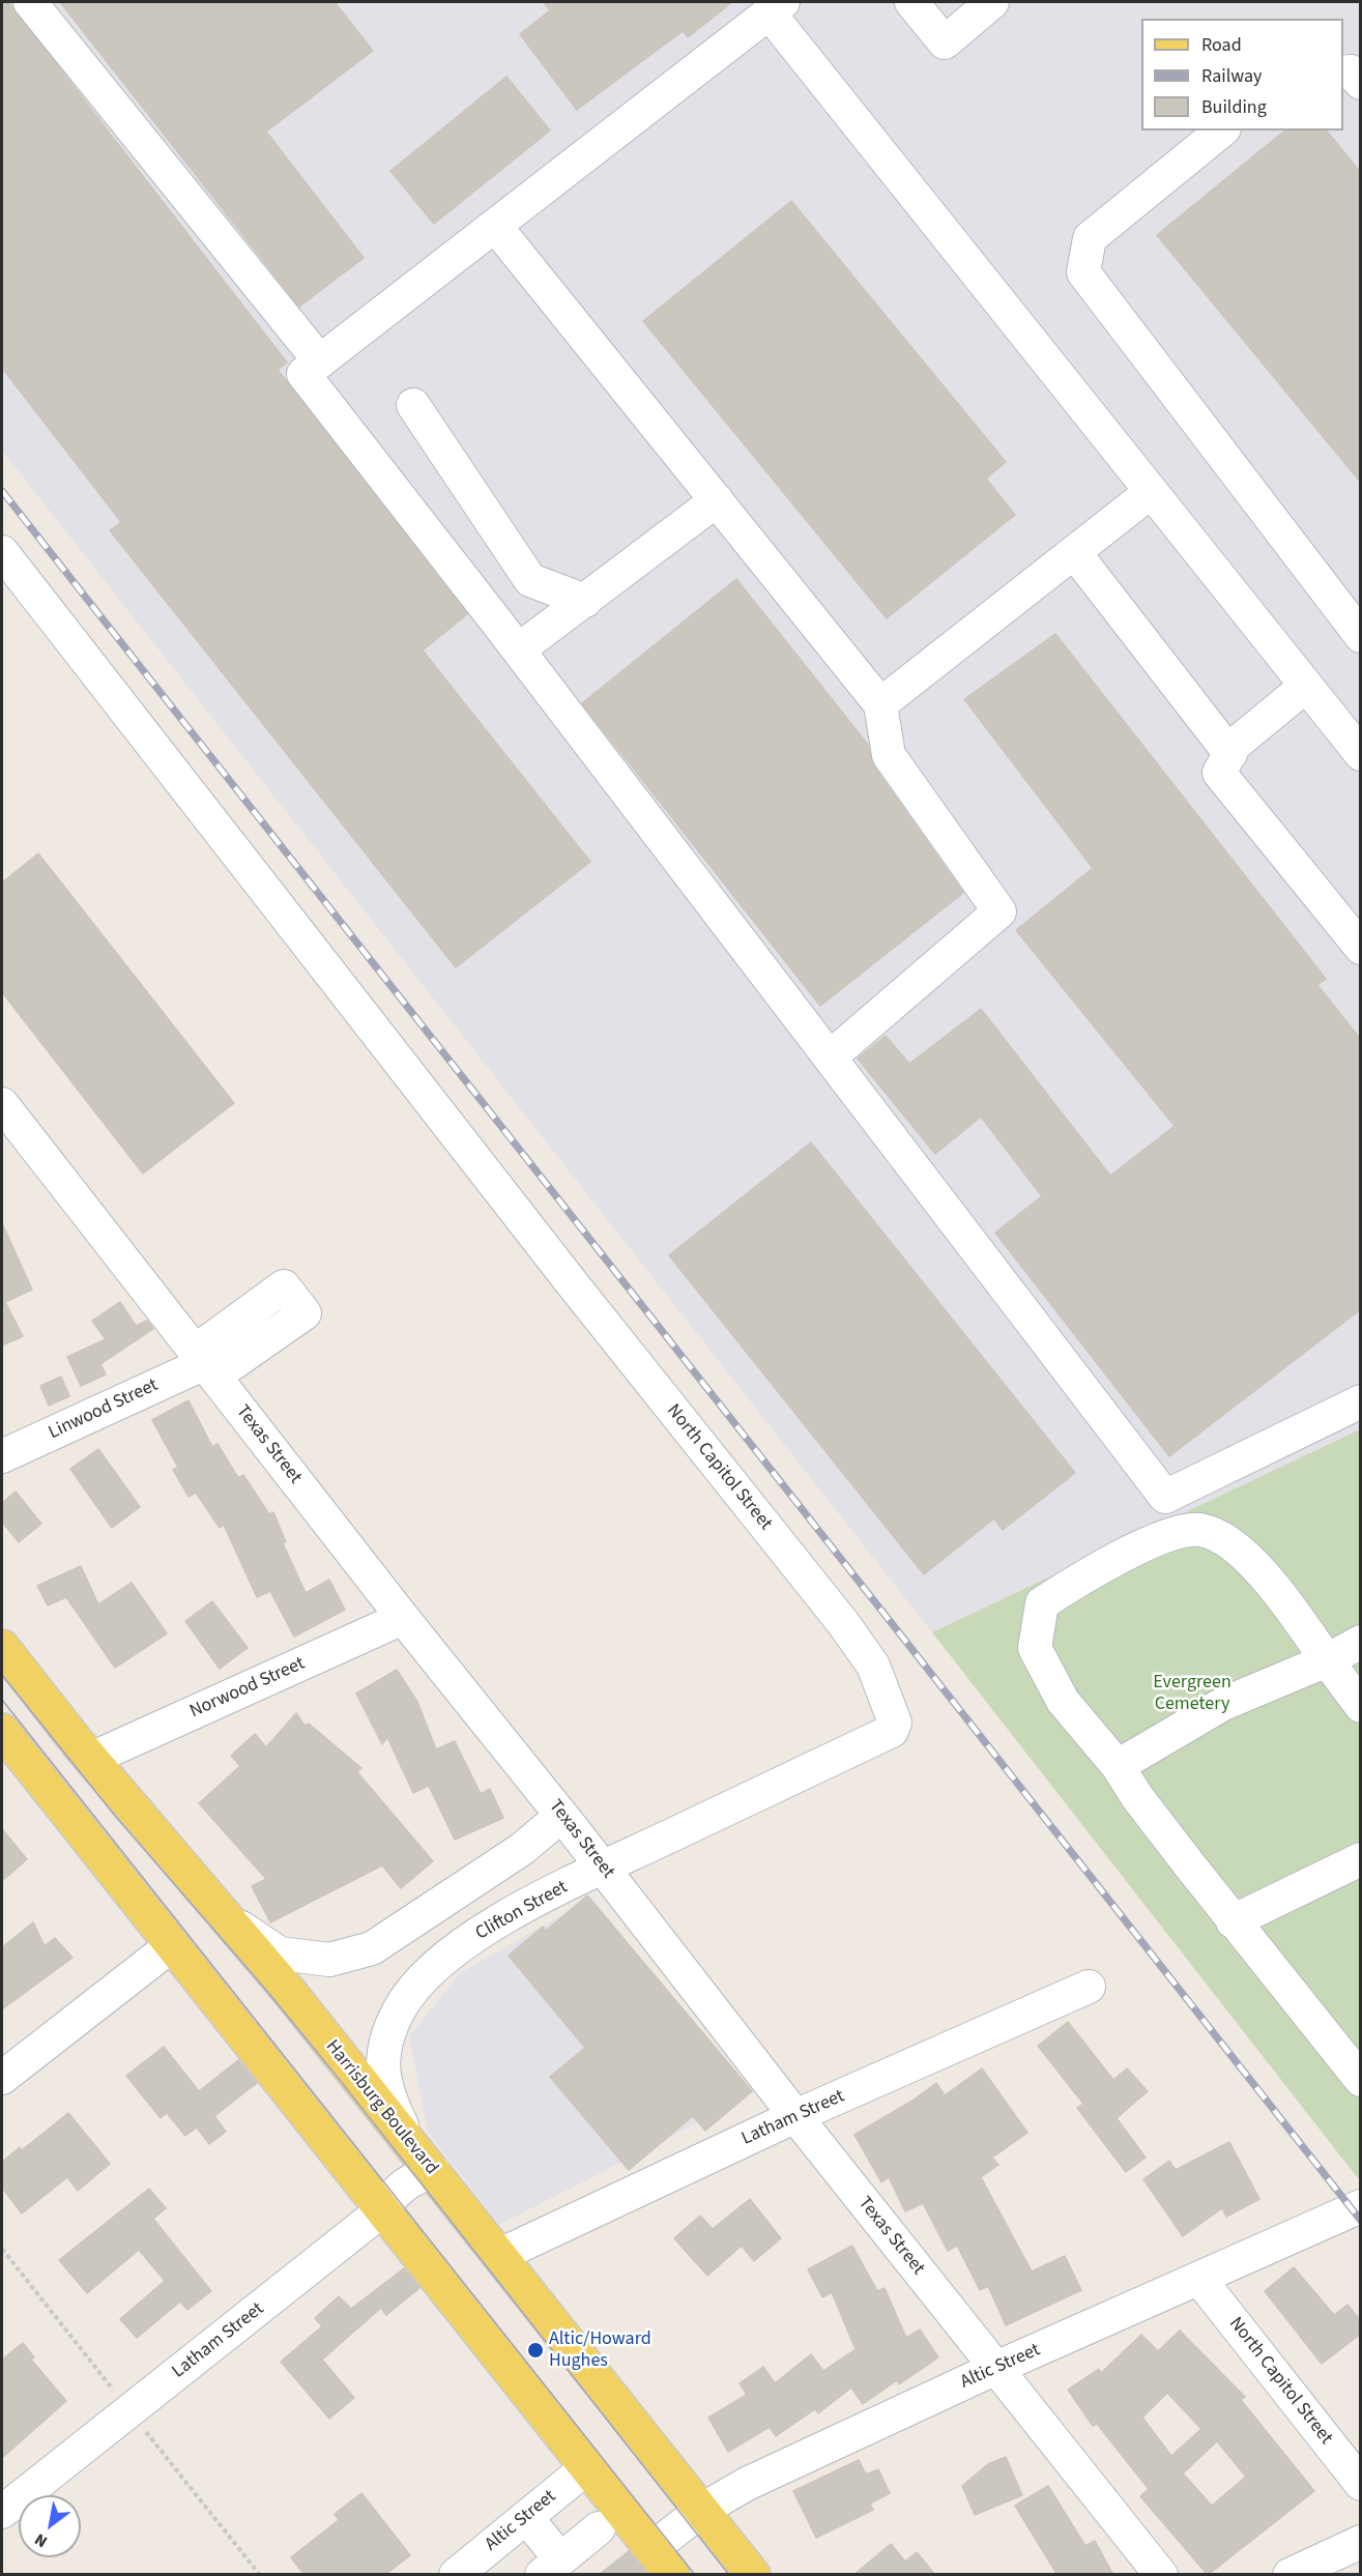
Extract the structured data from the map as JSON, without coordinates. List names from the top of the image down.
{
  "streets": {
    "main road": ["Harrisburg Boulevard"],
    "street": [
      "Linwood Street",
      "Texas Street",
      "North Capitol Street",
      "Norwood Street",
      "Clifton Street",
      "Latham Street",
      "Altic Street"
    ]
  },
  "crossings": [
    ["Linwood Street", "Texas Street"],
    ["Texas Street", "Norwood Street"],
    ["Texas Street", "Clifton Street"],
    ["Texas Street", "Latham Street"],
    ["Texas Street", "Altic Street"],
    ["North Capitol Street", "Clifton Street"],
    ["North Capitol Street", "Altic Street"],
    ["Norwood Street", "Harrisburg Boulevard"],
    ["Clifton Street", "Harrisburg Boulevard"],
    ["Harrisburg Boulevard", "Latham Street"],
    ["Harrisburg Boulevard", "Altic Street"]
  ],
  "parks": ["Evergreen Cemetery"],
  "places": ["Altic/Howard Hughes"],
  "legend": ["Road", "Railway", "Building"],
  "north": "bottom left"
}
